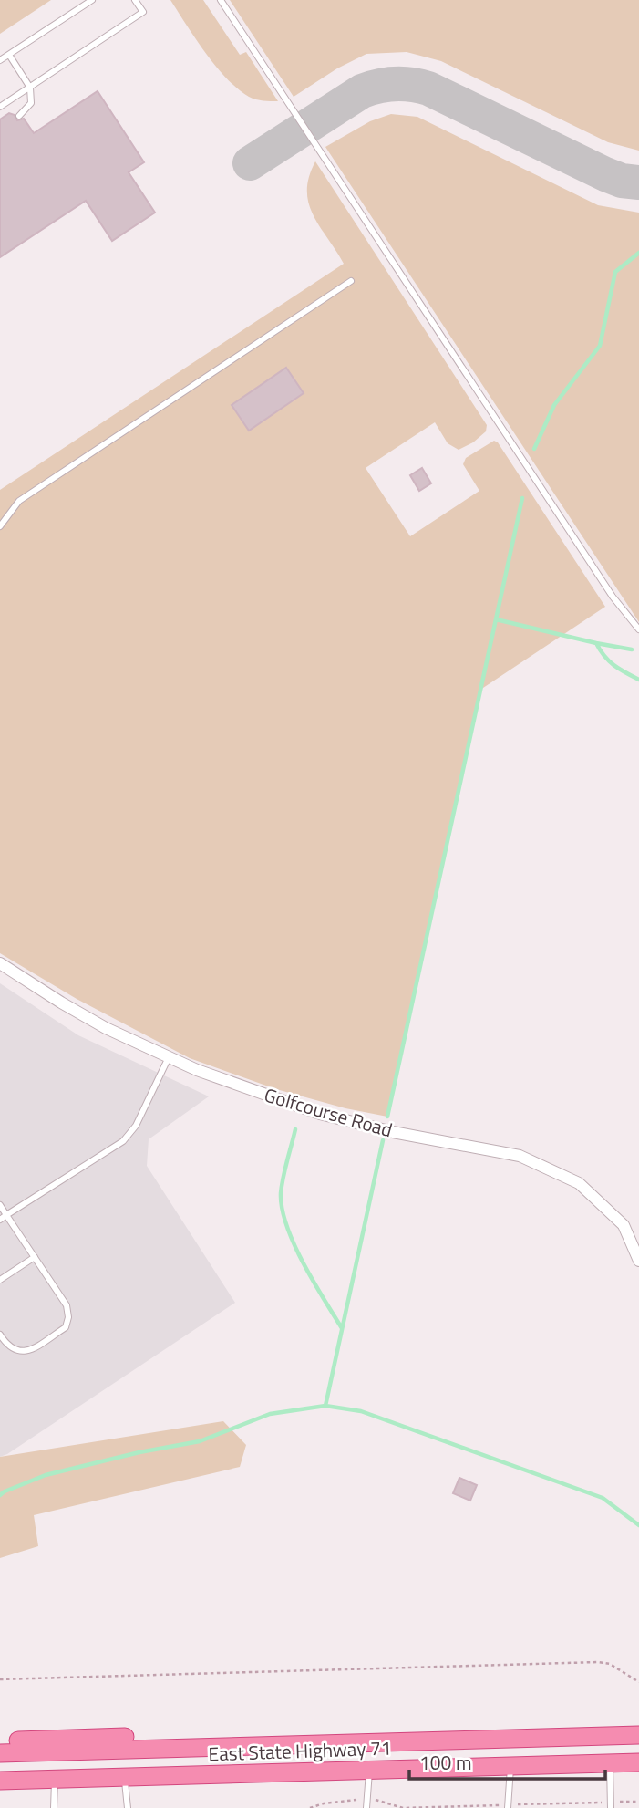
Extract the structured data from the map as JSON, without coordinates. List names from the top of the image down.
{
  "streets": {
    "highway": ["East State Highway 71"],
    "street": ["Golfcourse Road"]
  },
  "scale_bar": "100 m"
}
